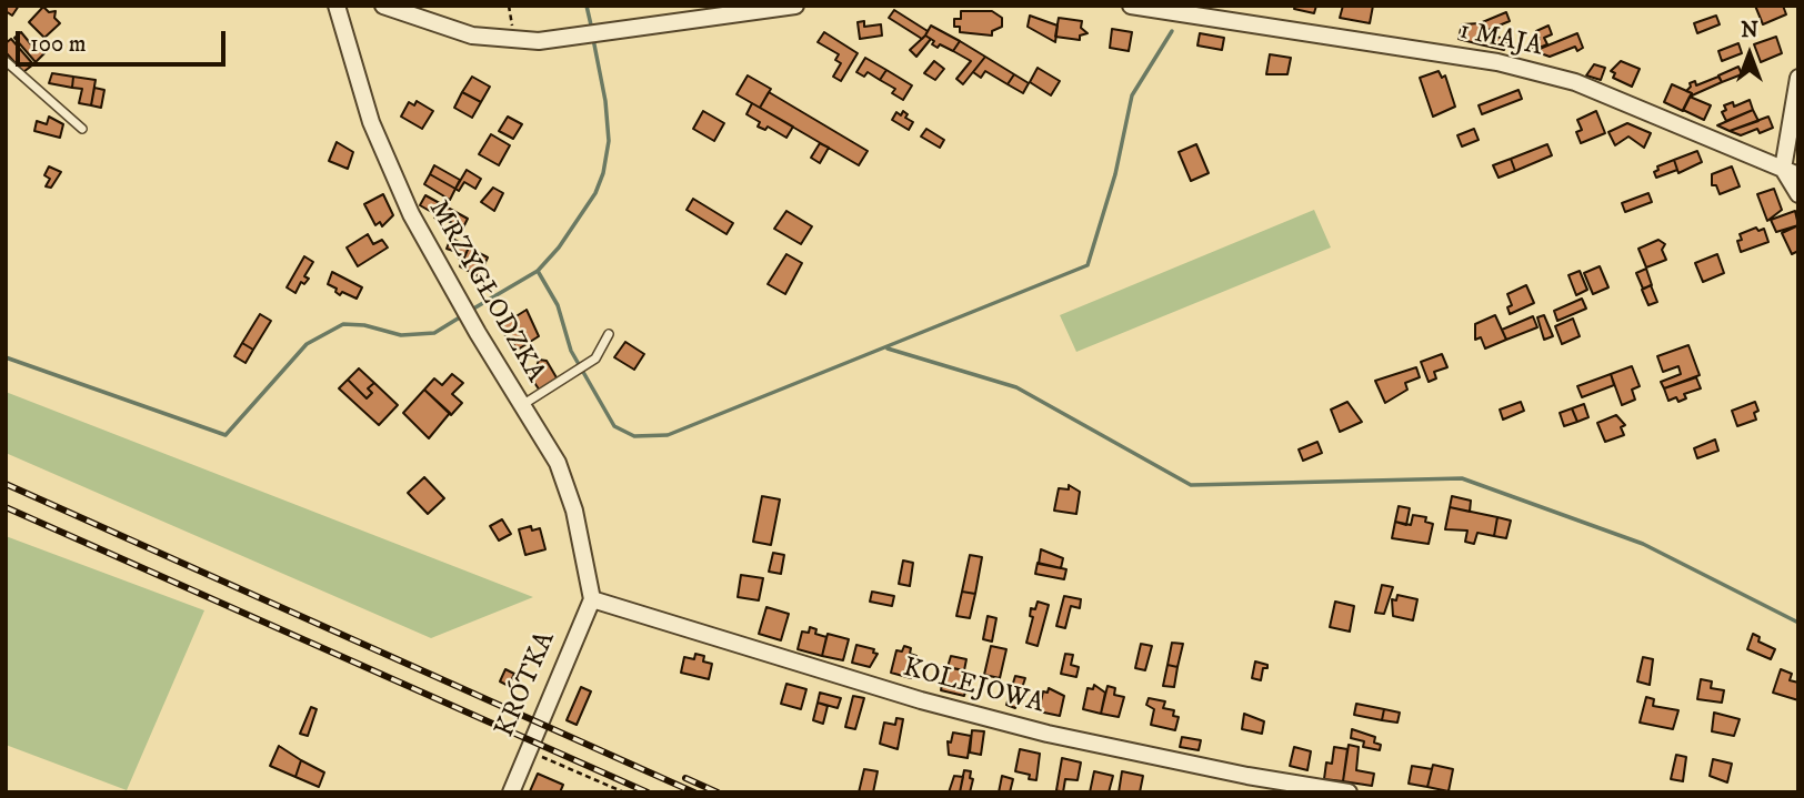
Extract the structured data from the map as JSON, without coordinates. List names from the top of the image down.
{
  "streets": {
    "street": [
      "1 MAJA",
      "MRZYGŁODZKA",
      "KRÓTKA",
      "KOLEJOWA"
    ]
  },
  "crossings": [
    ["MRZYGŁODZKA", "KRÓTKA"],
    ["MRZYGŁODZKA", "KOLEJOWA"],
    ["KRÓTKA", "KOLEJOWA"]
  ],
  "scale_bar": "100 m",
  "north": "top"
}
